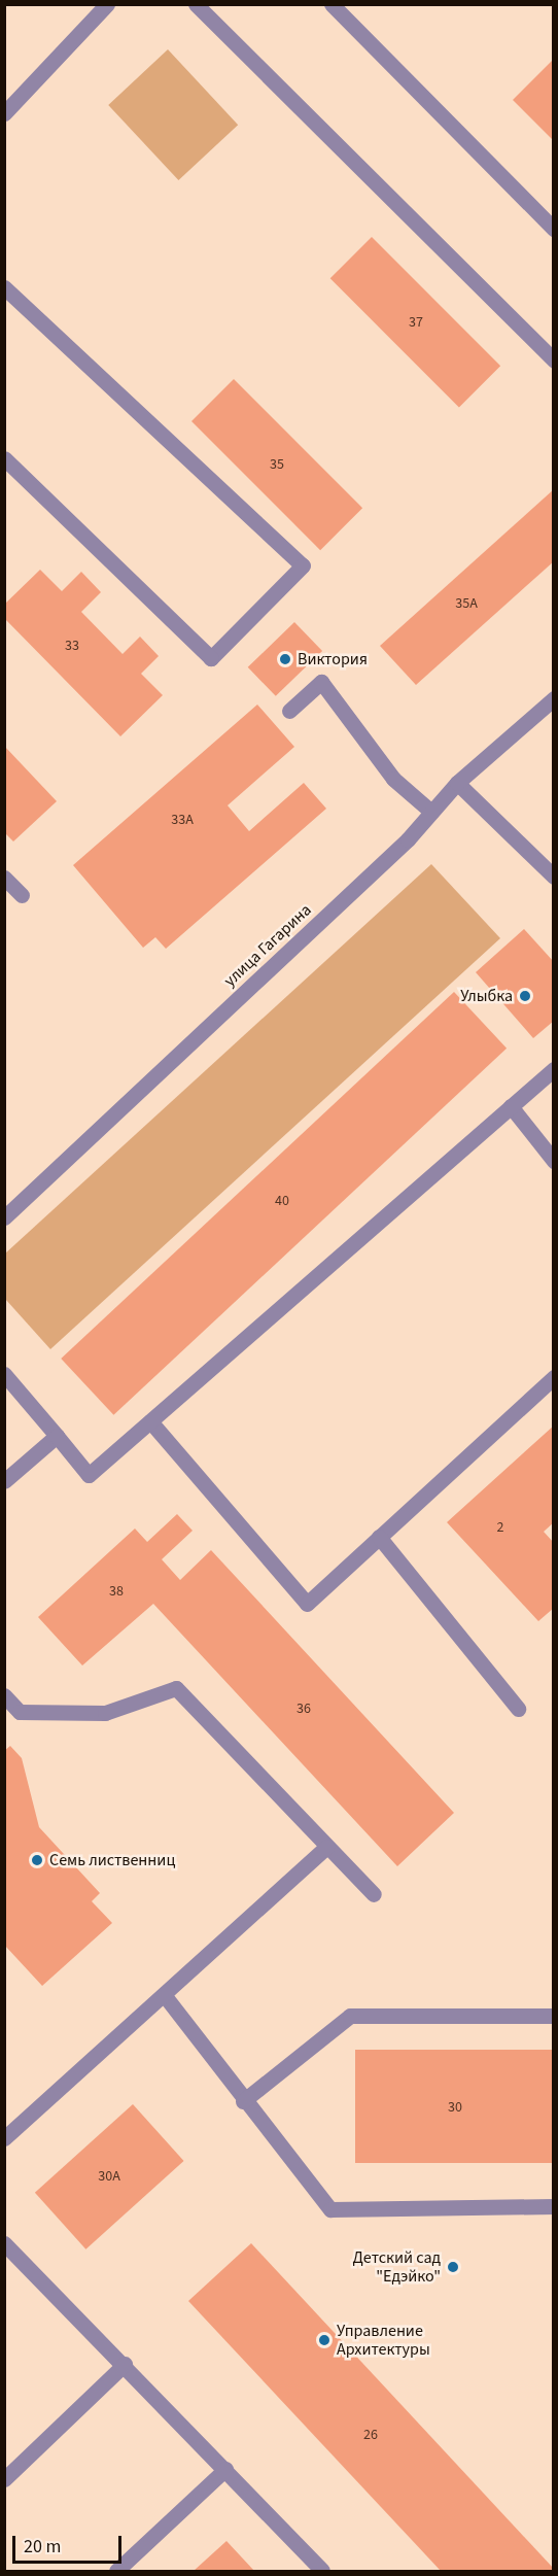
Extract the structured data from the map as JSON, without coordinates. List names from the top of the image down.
{
  "streets": {
    "street": ["улица Гагарина"]
  },
  "places": [
    "Виктория",
    "Улыбка",
    "Семь лиственниц",
    "Детский сад \"Едэйко\"",
    "Управление Архитектуры"
  ],
  "house_numbers": [
    "37",
    "35",
    "35А",
    "33",
    "33А",
    "40",
    "2",
    "38",
    "36",
    "30",
    "30А",
    "26"
  ],
  "scale_bar": "20 m"
}
